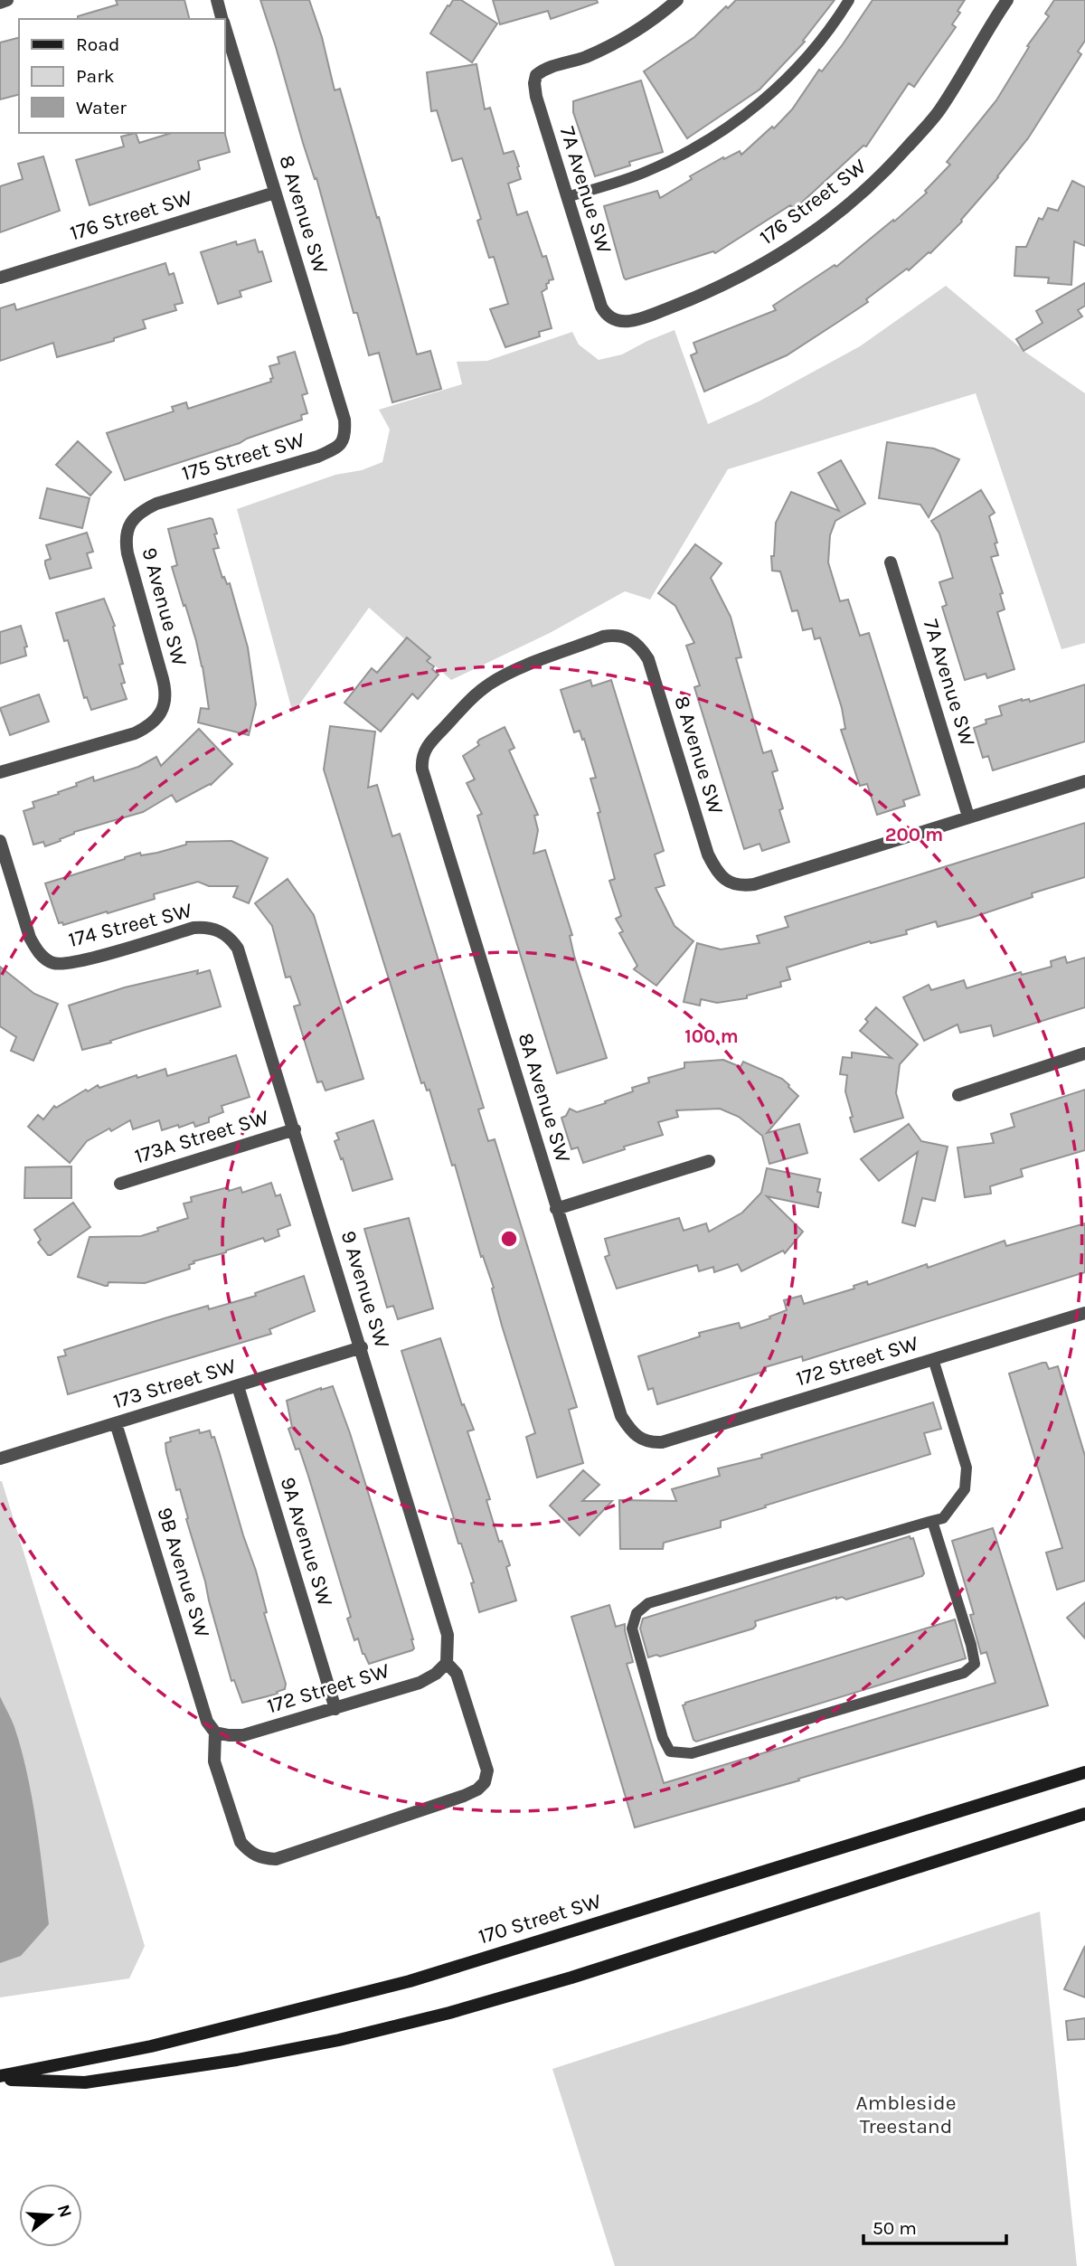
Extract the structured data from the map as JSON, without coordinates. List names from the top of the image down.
{
  "streets": {
    "main road": ["170 Street SW"],
    "street": [
      "7A Avenue SW",
      "176 Street SW",
      "8 Avenue SW",
      "175 Street SW",
      "9 Avenue SW",
      "174 Street SW",
      "8A Avenue SW",
      "173A Street SW",
      "172 Street SW",
      "173 Street SW",
      "9A Avenue SW",
      "9B Avenue SW"
    ]
  },
  "crossings": [
    ["7A Avenue SW", "176 Street SW"],
    ["7A Avenue SW", "8 Avenue SW"],
    ["176 Street SW", "8 Avenue SW"],
    ["8 Avenue SW", "175 Street SW"],
    ["8 Avenue SW", "8A Avenue SW"],
    ["175 Street SW", "9 Avenue SW"],
    ["9 Avenue SW", "174 Street SW"],
    ["9 Avenue SW", "173A Street SW"],
    ["9 Avenue SW", "172 Street SW"],
    ["9 Avenue SW", "173 Street SW"],
    ["8A Avenue SW", "172 Street SW"],
    ["172 Street SW", "9A Avenue SW"],
    ["172 Street SW", "9B Avenue SW"],
    ["173 Street SW", "9A Avenue SW"],
    ["173 Street SW", "9B Avenue SW"]
  ],
  "parks": ["Ambleside Treestand"],
  "legend": ["Road", "Park", "Water"],
  "scale_bar": "50 m",
  "north": "right",
  "rings": ["200 m", "100 m"]
}
